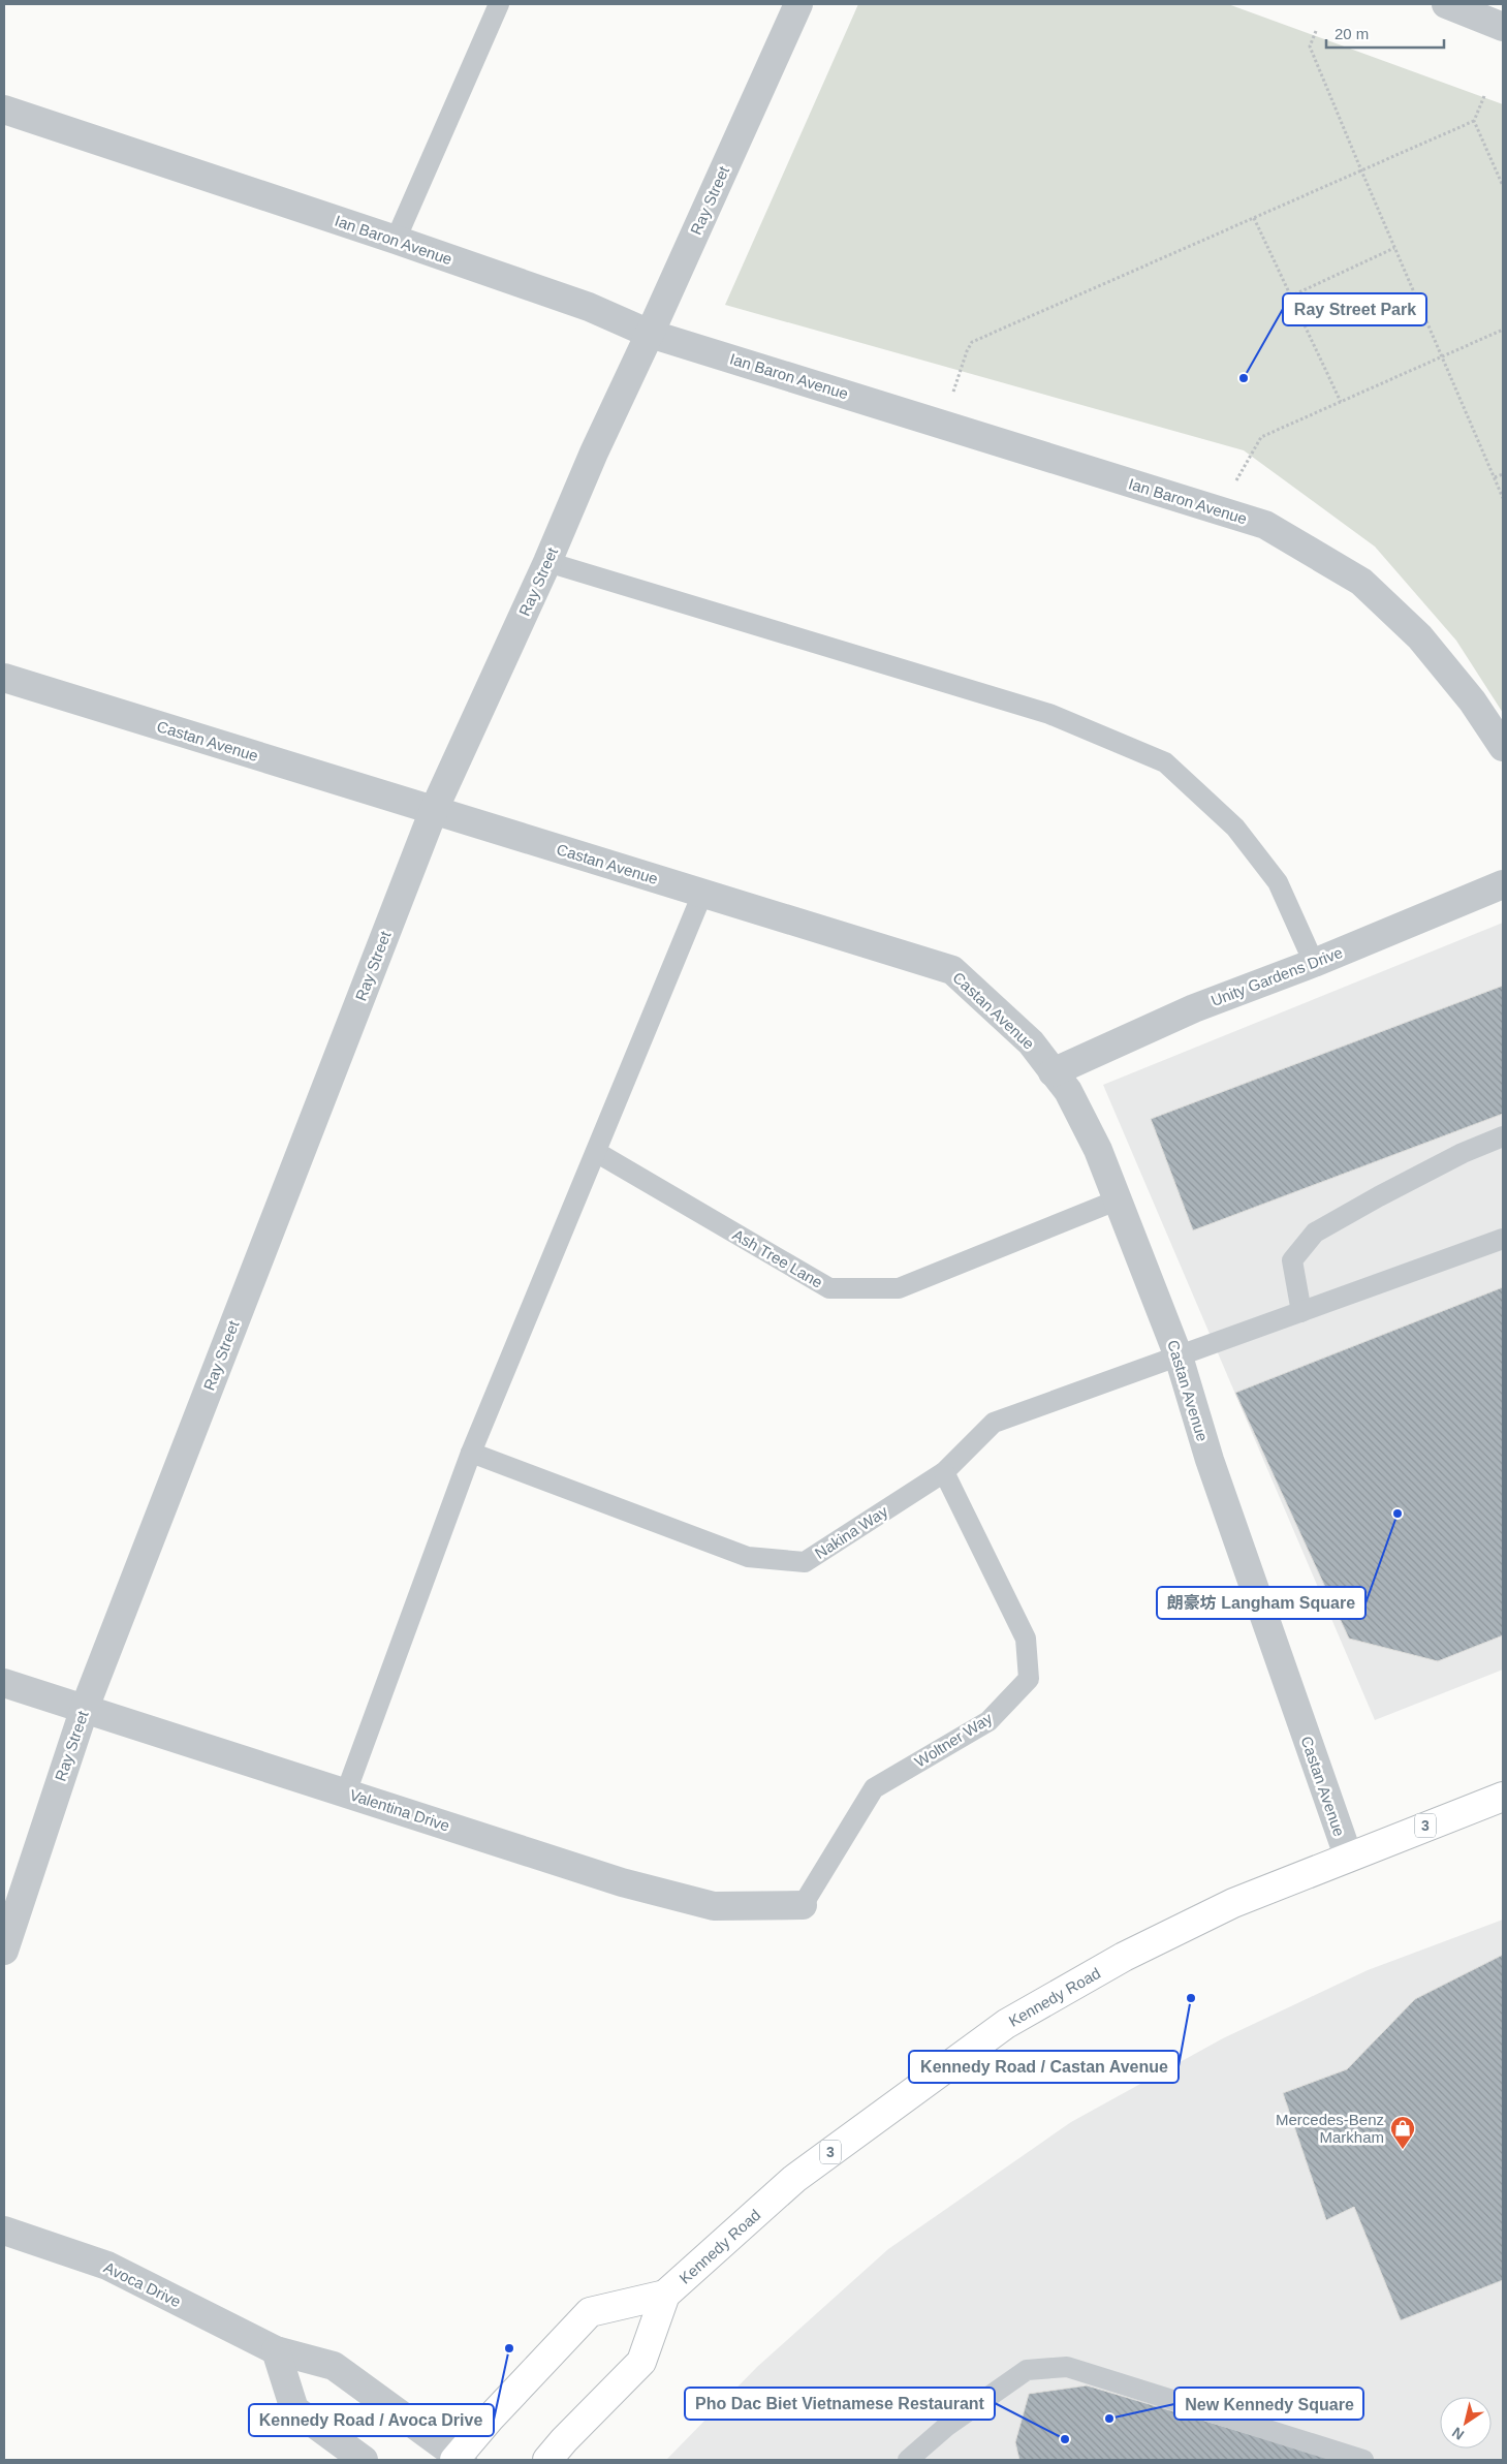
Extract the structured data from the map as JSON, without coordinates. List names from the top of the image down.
{
  "streets": {
    "main road": ["3", "Kennedy Road"],
    "street": [
      "Ray Street",
      "Ian Baron Avenue",
      "Castan Avenue",
      "Unity Gardens Drive",
      "Valentina Drive",
      "Avoca Drive"
    ],
    "lane": ["Ash Tree Lane", "Nakina Way", "Woltner Way"]
  },
  "crossings": [
    ["Ray Street", "Ian Baron Avenue"],
    ["Ray Street", "Castan Avenue"],
    ["Ray Street", "Valentina Drive"],
    ["Castan Avenue", "Unity Gardens Drive"],
    ["Castan Avenue", "Ash Tree Lane"],
    ["Castan Avenue", "Nakina Way"],
    ["Castan Avenue", "Kennedy Road"],
    ["Nakina Way", "Woltner Way"],
    ["Woltner Way", "Valentina Drive"],
    ["Kennedy Road", "Avoca Drive"]
  ],
  "places": {
    "other": [
      "Ray Street Park",
      "朗豪坊 Langham Square",
      "Kennedy Road / Castan Avenue",
      "Kennedy Road / Avoca Drive",
      "New Kennedy Square",
      "Pho Dac Biet Vietnamese Restaurant"
    ],
    "shop": ["Mercedes-Benz Markham"]
  },
  "scale_bar": "20 m",
  "north": "bottom left"
}
